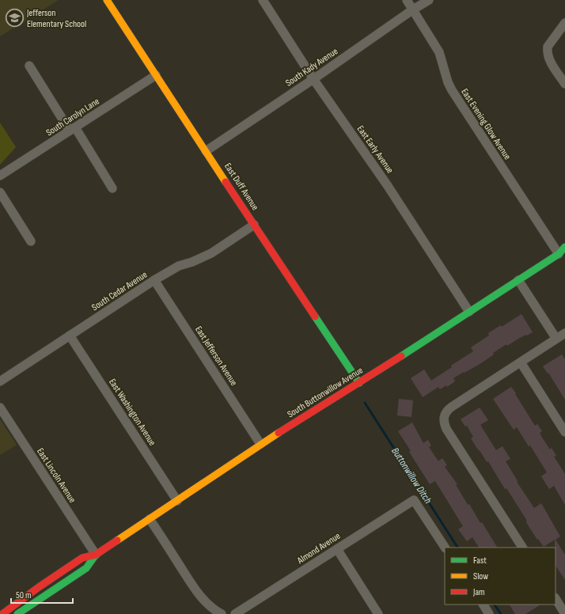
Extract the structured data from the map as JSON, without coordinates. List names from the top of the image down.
{
  "streets": {
    "street": [
      "South Kady Avenue",
      "South Carolyn Lane",
      "East Evening Glow Avenue",
      "East Early Avenue",
      "East Duff Avenue",
      "South Cedar Avenue",
      "East Jefferson Avenue",
      "South Buttonwillow Avenue",
      "East Washington Avenue",
      "East Lincoln Avenue",
      "Almond Avenue"
    ]
  },
  "crossings": [
    ["South Kady Avenue", "East Evening Glow Avenue"],
    ["South Kady Avenue", "East Early Avenue"],
    ["South Kady Avenue", "East Duff Avenue"],
    ["South Carolyn Lane", "East Duff Avenue"],
    ["East Evening Glow Avenue", "South Buttonwillow Avenue"],
    ["East Early Avenue", "South Buttonwillow Avenue"],
    ["East Duff Avenue", "South Cedar Avenue"],
    ["East Duff Avenue", "South Buttonwillow Avenue"],
    ["South Cedar Avenue", "East Jefferson Avenue"],
    ["South Cedar Avenue", "East Washington Avenue"],
    ["East Jefferson Avenue", "South Buttonwillow Avenue"],
    ["South Buttonwillow Avenue", "East Washington Avenue"],
    ["South Buttonwillow Avenue", "East Lincoln Avenue"]
  ],
  "water": ["Buttonwillow Ditch"],
  "places": {
    "school or university": ["Jefferson Elementary School"]
  },
  "legend": ["Fast", "Slow", "Jam"],
  "scale_bar": "50 m"
}
